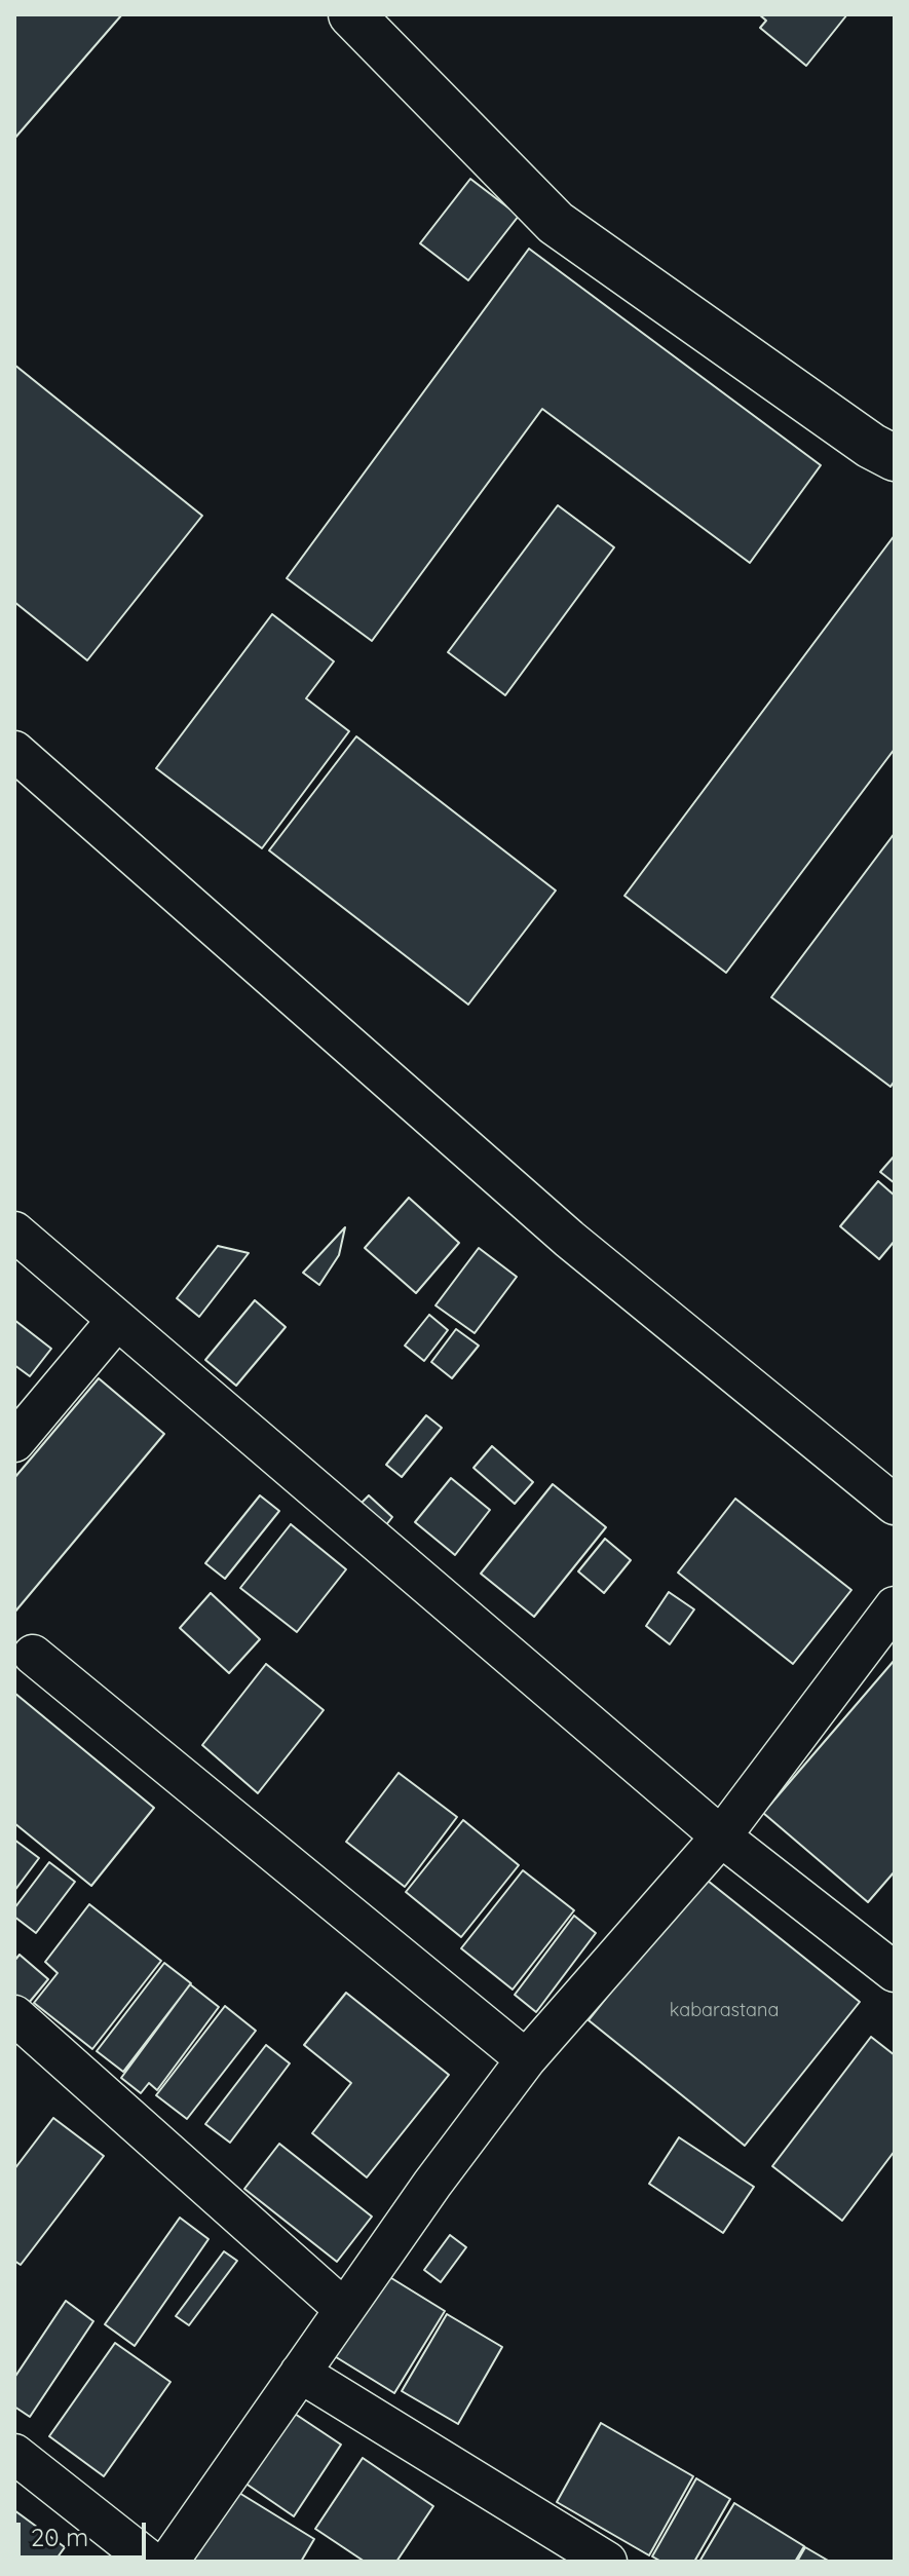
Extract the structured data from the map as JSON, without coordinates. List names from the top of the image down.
{
  "house_numbers": ["kabarastana"],
  "scale_bar": "20 m"
}
